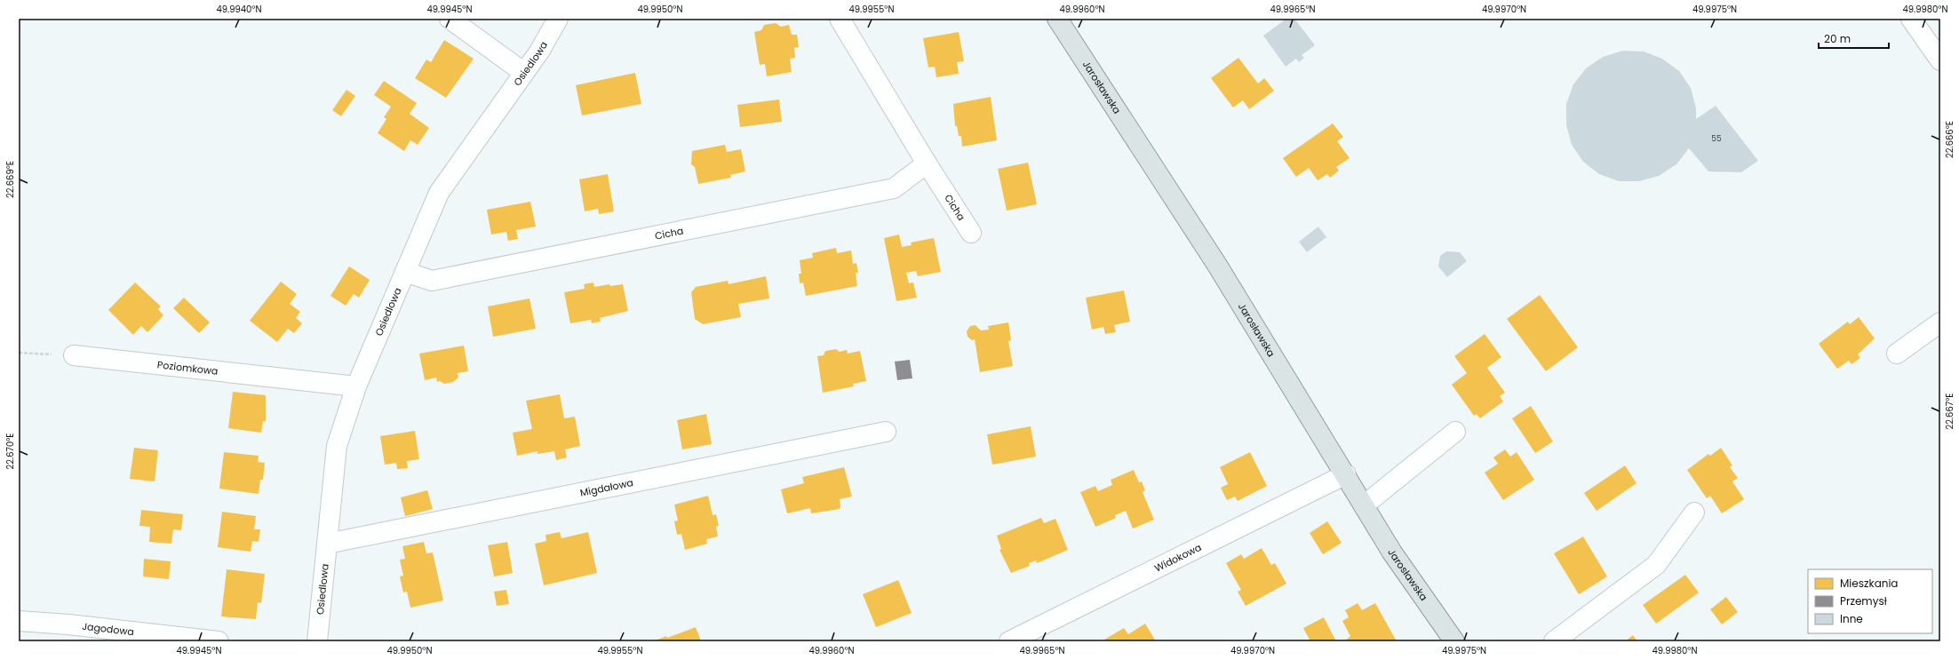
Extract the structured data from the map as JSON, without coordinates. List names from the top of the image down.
{
  "streets": {
    "main road": ["Jarosławska"],
    "street": [
      "Osiedlowa",
      "Cicha",
      "Poziomkowa",
      "Migdałowa",
      "Widokowa",
      "Jagodowa"
    ]
  },
  "crossings": [
    ["Osiedlowa", "Cicha"],
    ["Osiedlowa", "Poziomkowa"],
    ["Osiedlowa", "Migdałowa"],
    ["Jarosławska", "Widokowa"]
  ],
  "house_numbers": ["55"],
  "legend": ["Mieszkania", "Przemysł", "Inne"],
  "scale_bar": "20 m",
  "coordinates": [
    "49.9940°N",
    "49.9945°N",
    "49.9950°N",
    "49.9955°N",
    "49.9960°N",
    "49.9965°N",
    "49.9970°N",
    "49.9975°N",
    "49.9980°N",
    "22.666°E",
    "22.669°E",
    "22.667°E",
    "22.670°E"
  ]
}
